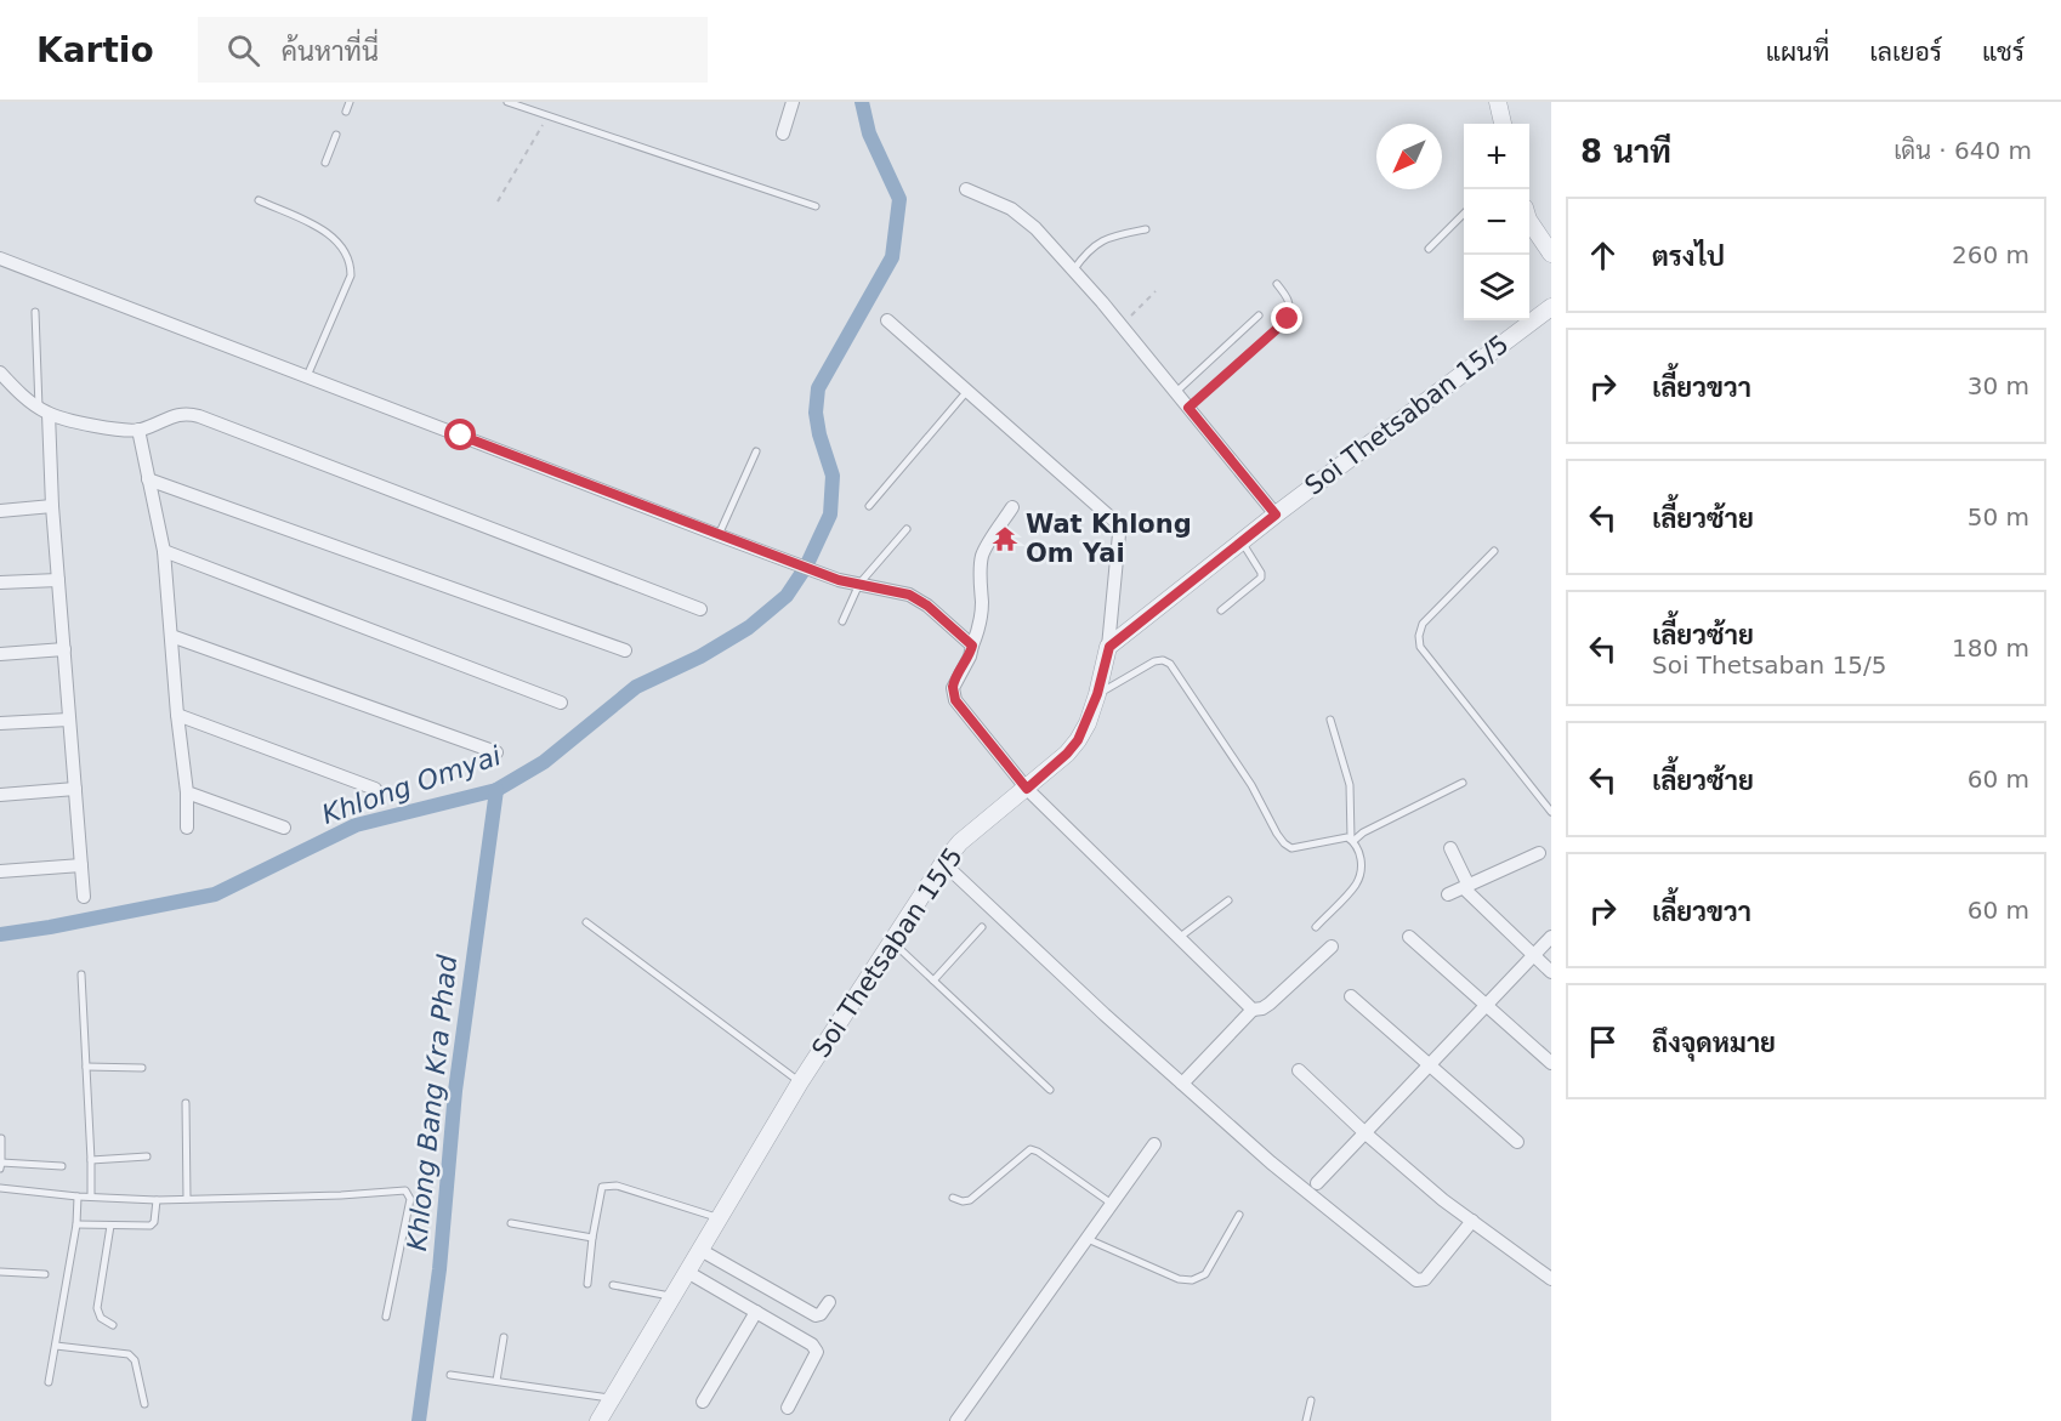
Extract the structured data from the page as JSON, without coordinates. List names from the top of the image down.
{
  "streets": {
    "street": ["Soi Thetsaban 15/5"]
  },
  "water": ["Khlong Omyai", "Khlong Bang Kra Phad"],
  "places": {
    "temple": ["Wat Khlong Om Yai"]
  },
  "north": "bottom left",
  "page": {
    "header": "Kartio",
    "search": "ค้นหาที่นี่",
    "nav": ["แผนที่", "เลเยอร์", "แชร์"],
    "heading": ["8 นาที", "เดิน · 640 m"],
    "map_buttons": ["+", "−"],
    "list": [
      ["ตรงไป", "260 m"],
      ["เลี้ยวขวา", "30 m"],
      ["เลี้ยวซ้าย", "50 m"],
      ["เลี้ยวซ้าย", "Soi Thetsaban 15/5", "180 m"],
      ["เลี้ยวซ้าย", "60 m"],
      ["เลี้ยวขวา", "60 m"],
      "ถึงจุดหมาย"
    ]
  }
}
